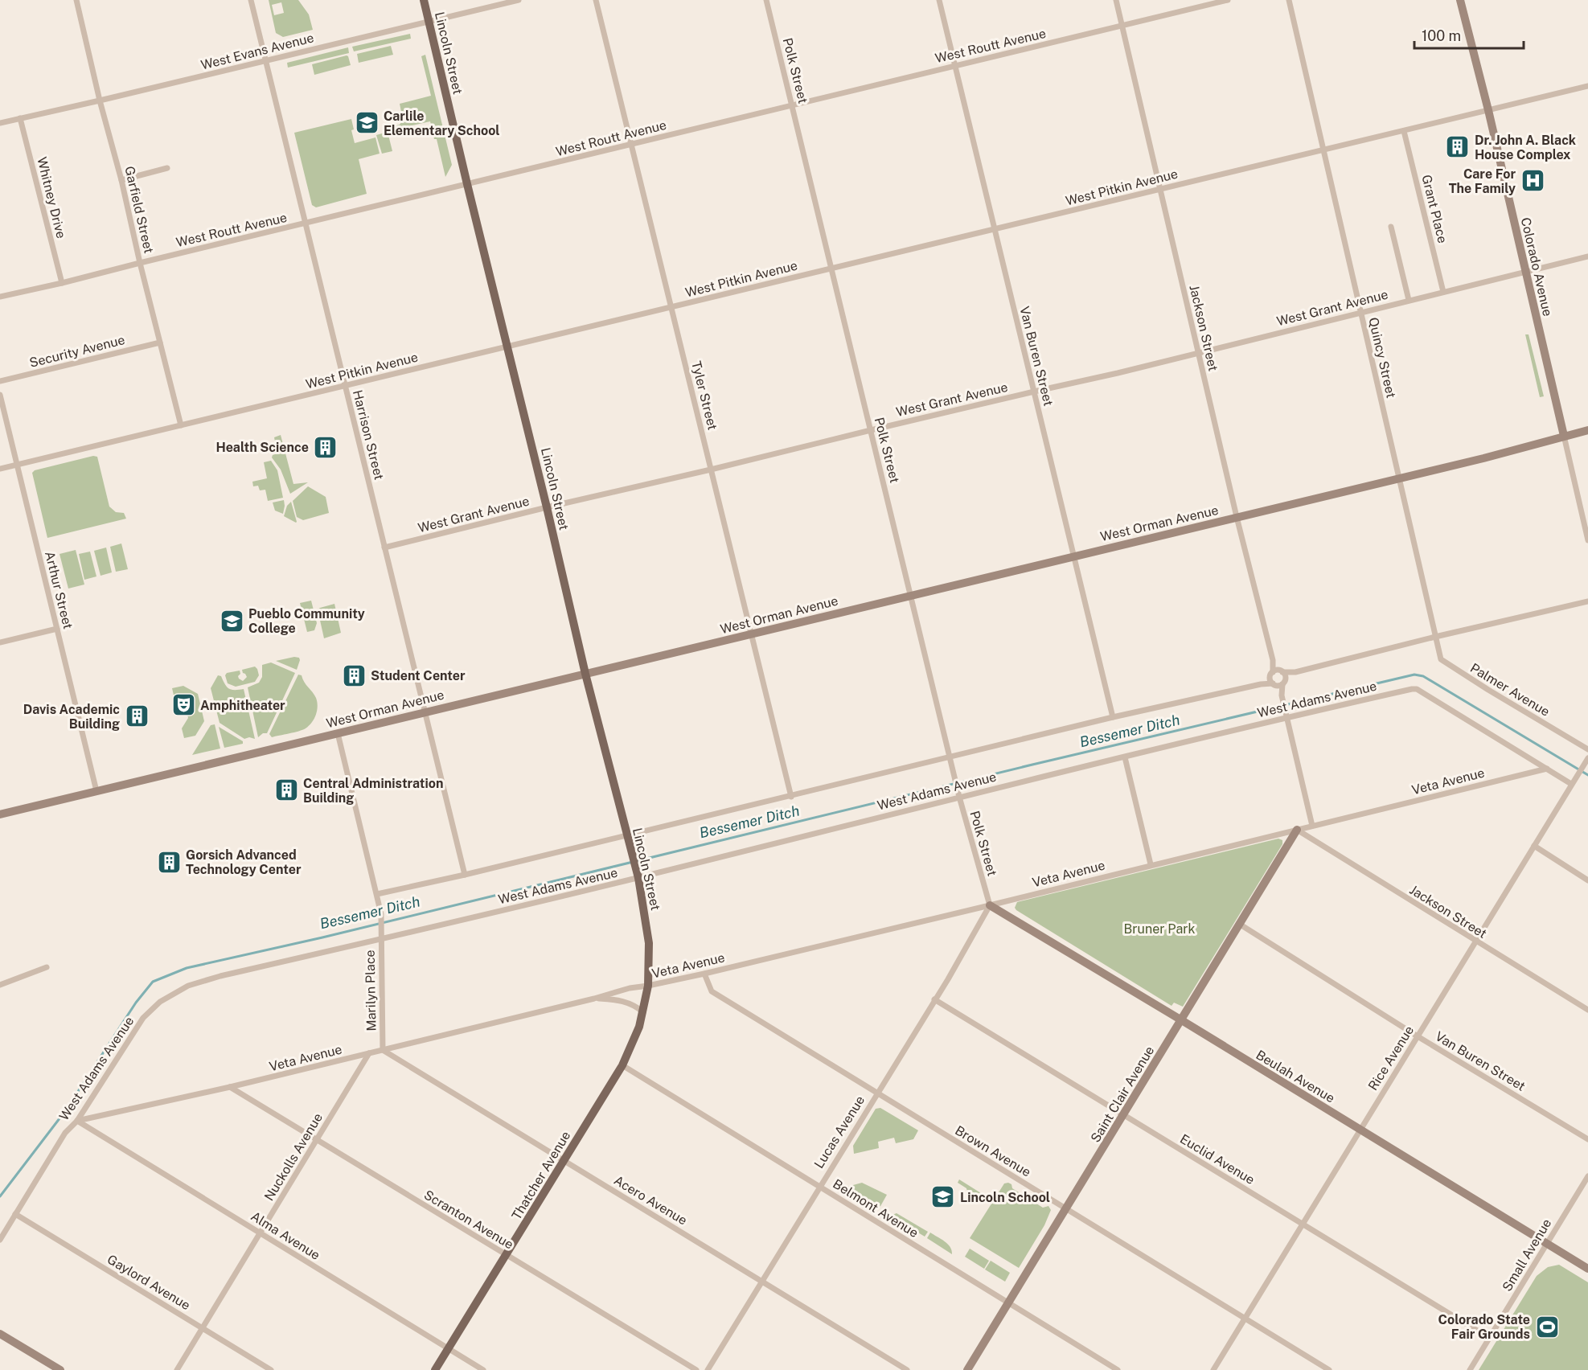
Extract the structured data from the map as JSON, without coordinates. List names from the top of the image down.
{
  "streets": {
    "main road": ["Lincoln Street", "Thatcher Avenue"],
    "street": [
      "West Routt Avenue",
      "West Evans Avenue",
      "Polk Street",
      "West Pitkin Avenue",
      "Whitney Drive",
      "Grant Place",
      "Garfield Street",
      "Colorado Avenue",
      "West Grant Avenue",
      "Jackson Street",
      "Security Avenue",
      "Van Buren Street",
      "Quincy Street",
      "Tyler Street",
      "Harrison Street",
      "West Orman Avenue",
      "Arthur Street",
      "Palmer Avenue",
      "West Adams Avenue",
      "Veta Avenue",
      "Marilyn Place",
      "Rice Avenue",
      "Beulah Avenue",
      "Saint Clair Avenue",
      "Lucas Avenue",
      "Brown Avenue",
      "Nuckolls Avenue",
      "Euclid Avenue",
      "Acero Avenue",
      "Belmont Avenue",
      "Scranton Avenue",
      "Alma Avenue",
      "Small Avenue",
      "Gaylord Avenue"
    ]
  },
  "crossings": [
    ["West Routt Avenue", "Lincoln Street"],
    ["West Routt Avenue", "Polk Street"],
    ["West Routt Avenue", "Whitney Drive"],
    ["West Routt Avenue", "Garfield Street"],
    ["West Routt Avenue", "Jackson Street"],
    ["West Routt Avenue", "Van Buren Street"],
    ["West Routt Avenue", "Tyler Street"],
    ["West Routt Avenue", "Harrison Street"],
    ["West Evans Avenue", "Lincoln Street"],
    ["West Evans Avenue", "Whitney Drive"],
    ["West Evans Avenue", "Garfield Street"],
    ["West Evans Avenue", "Harrison Street"],
    ["Lincoln Street", "West Pitkin Avenue"],
    ["Lincoln Street", "West Grant Avenue"],
    ["Lincoln Street", "West Orman Avenue"],
    ["Lincoln Street", "West Adams Avenue"],
    ["Lincoln Street", "Veta Avenue"],
    ["Lincoln Street", "Thatcher Avenue"],
    ["Polk Street", "West Pitkin Avenue"],
    ["Polk Street", "West Grant Avenue"],
    ["Polk Street", "West Orman Avenue"],
    ["Polk Street", "West Adams Avenue"],
    ["Polk Street", "Veta Avenue"],
    ["Polk Street", "Beulah Avenue"],
    ["Polk Street", "Lucas Avenue"],
    ["West Pitkin Avenue", "Grant Place"],
    ["West Pitkin Avenue", "Garfield Street"],
    ["West Pitkin Avenue", "Colorado Avenue"],
    ["West Pitkin Avenue", "Jackson Street"],
    ["West Pitkin Avenue", "Van Buren Street"],
    ["West Pitkin Avenue", "Quincy Street"],
    ["West Pitkin Avenue", "Tyler Street"],
    ["West Pitkin Avenue", "Harrison Street"],
    ["West Pitkin Avenue", "Arthur Street"],
    ["Grant Place", "West Grant Avenue"],
    ["Garfield Street", "Security Avenue"],
    ["Colorado Avenue", "West Grant Avenue"],
    ["Colorado Avenue", "West Orman Avenue"],
    ["West Grant Avenue", "Jackson Street"],
    ["West Grant Avenue", "Van Buren Street"],
    ["West Grant Avenue", "Quincy Street"],
    ["West Grant Avenue", "Tyler Street"],
    ["West Grant Avenue", "Harrison Street"],
    ["Jackson Street", "West Orman Avenue"],
    ["Jackson Street", "West Adams Avenue"],
    ["Jackson Street", "Veta Avenue"],
    ["Jackson Street", "Rice Avenue"],
    ["Jackson Street", "Saint Clair Avenue"],
    ["Van Buren Street", "West Orman Avenue"],
    ["Van Buren Street", "West Adams Avenue"],
    ["Van Buren Street", "Rice Avenue"],
    ["Van Buren Street", "Saint Clair Avenue"],
    ["Quincy Street", "West Orman Avenue"],
    ["Quincy Street", "Palmer Avenue"],
    ["Quincy Street", "West Adams Avenue"],
    ["Tyler Street", "West Orman Avenue"],
    ["Tyler Street", "West Adams Avenue"],
    ["Harrison Street", "West Orman Avenue"],
    ["Harrison Street", "West Adams Avenue"],
    ["West Orman Avenue", "Arthur Street"],
    ["Palmer Avenue", "West Adams Avenue"],
    ["West Adams Avenue", "Veta Avenue"],
    ["West Adams Avenue", "Marilyn Place"],
    ["West Adams Avenue", "Alma Avenue"],
    ["West Adams Avenue", "Gaylord Avenue"],
    ["Veta Avenue", "Marilyn Place"],
    ["Veta Avenue", "Beulah Avenue"],
    ["Veta Avenue", "Saint Clair Avenue"],
    ["Veta Avenue", "Lucas Avenue"],
    ["Veta Avenue", "Brown Avenue"],
    ["Veta Avenue", "Nuckolls Avenue"],
    ["Veta Avenue", "Thatcher Avenue"],
    ["Veta Avenue", "Acero Avenue"],
    ["Veta Avenue", "Scranton Avenue"],
    ["Veta Avenue", "Alma Avenue"],
    ["Marilyn Place", "Acero Avenue"],
    ["Rice Avenue", "Beulah Avenue"],
    ["Rice Avenue", "Brown Avenue"],
    ["Rice Avenue", "Euclid Avenue"],
    ["Beulah Avenue", "Saint Clair Avenue"],
    ["Beulah Avenue", "Lucas Avenue"],
    ["Beulah Avenue", "Small Avenue"],
    ["Saint Clair Avenue", "Brown Avenue"],
    ["Saint Clair Avenue", "Euclid Avenue"],
    ["Saint Clair Avenue", "Belmont Avenue"],
    ["Lucas Avenue", "Brown Avenue"],
    ["Lucas Avenue", "Euclid Avenue"],
    ["Lucas Avenue", "Acero Avenue"],
    ["Lucas Avenue", "Belmont Avenue"],
    ["Nuckolls Avenue", "Scranton Avenue"],
    ["Nuckolls Avenue", "Alma Avenue"],
    ["Nuckolls Avenue", "Gaylord Avenue"],
    ["Euclid Avenue", "Small Avenue"],
    ["Thatcher Avenue", "Acero Avenue"],
    ["Thatcher Avenue", "Belmont Avenue"],
    ["Thatcher Avenue", "Scranton Avenue"],
    ["Thatcher Avenue", "Alma Avenue"]
  ],
  "water": ["Bessemer Ditch"],
  "parks": ["Bruner Park"],
  "places": {
    "school or university": ["Carlile Elementary School", "Pueblo Community College", "Lincoln School"],
    "building": [
      "Dr. John A. Black House Complex",
      "Health Science",
      "Student Center",
      "Davis Academic Building",
      "Central Administration Building",
      "Gorsich Advanced Technology Center"
    ],
    "hospital": ["Care For The Family"],
    "theatre": ["Amphitheater"],
    "sports": ["Colorado State Fair Grounds"]
  },
  "scale_bar": "100 m"
}
